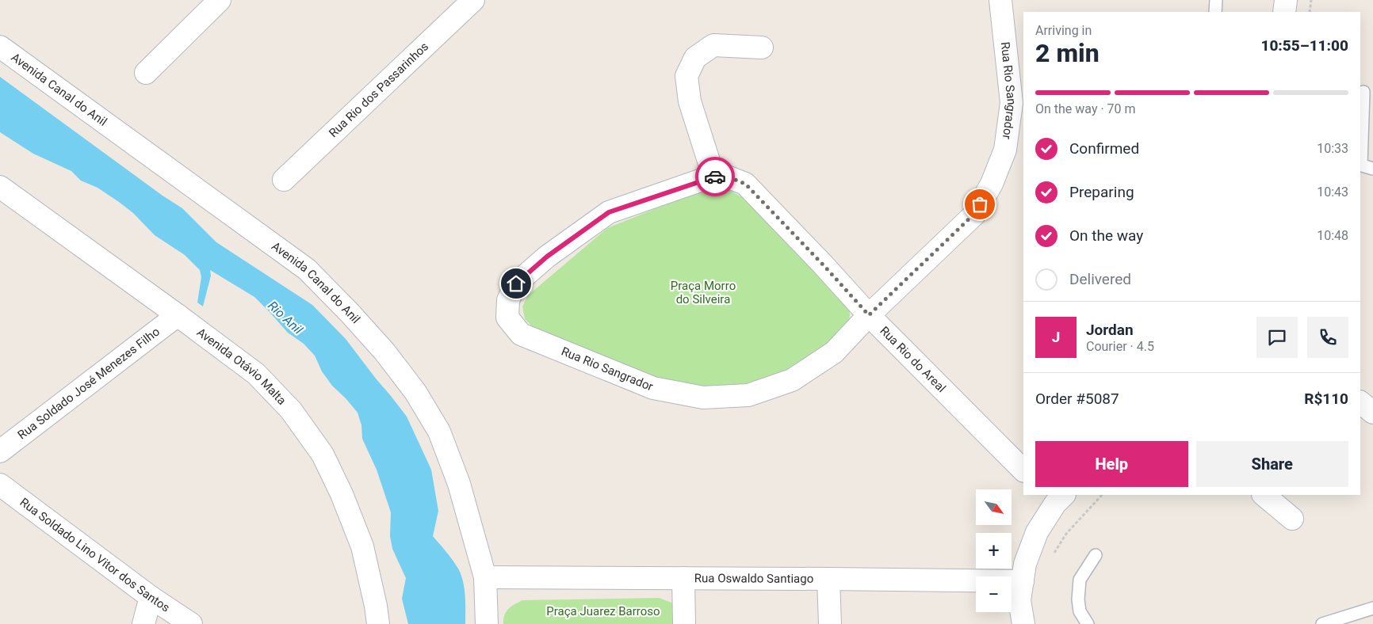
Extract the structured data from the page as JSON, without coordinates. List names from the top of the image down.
{
  "streets": {
    "street": [
      "Avenida Canal do Anil",
      "Rua Rio dos Passarinhos",
      "Rua Rio Sangrador",
      "Rua Rio do Areal",
      "Avenida Otávio Malta",
      "Rua Soldado José Menezes Filho",
      "Rua Soldado Lino Vitor dos Santos",
      "Rua Oswaldo Santiago"
    ]
  },
  "crossings": [
    ["Avenida Canal do Anil", "Rua Oswaldo Santiago"],
    ["Rua Rio Sangrador", "Rua Rio do Areal"],
    ["Avenida Otávio Malta", "Rua Soldado José Menezes Filho"]
  ],
  "water": ["Rio Anil"],
  "parks": ["Praça Morro do Silveira", "Praça Juarez Barroso"],
  "north": "bottom right",
  "page": {
    "heading": ["2 min", "Arriving in", "10:55–11:00"],
    "panel": [
      "Jordan",
      "Courier · 4.5",
      "Order #5087",
      "R$110"
    ],
    "bar": "On the way · 70 m",
    "list": [
      ["Confirmed", "10:33"],
      ["Preparing", "10:43"],
      ["On the way", "10:48"],
      "Delivered"
    ],
    "round": "J",
    "buttons": ["Help", "Share"],
    "map_buttons": ["+", "−"]
  }
}
